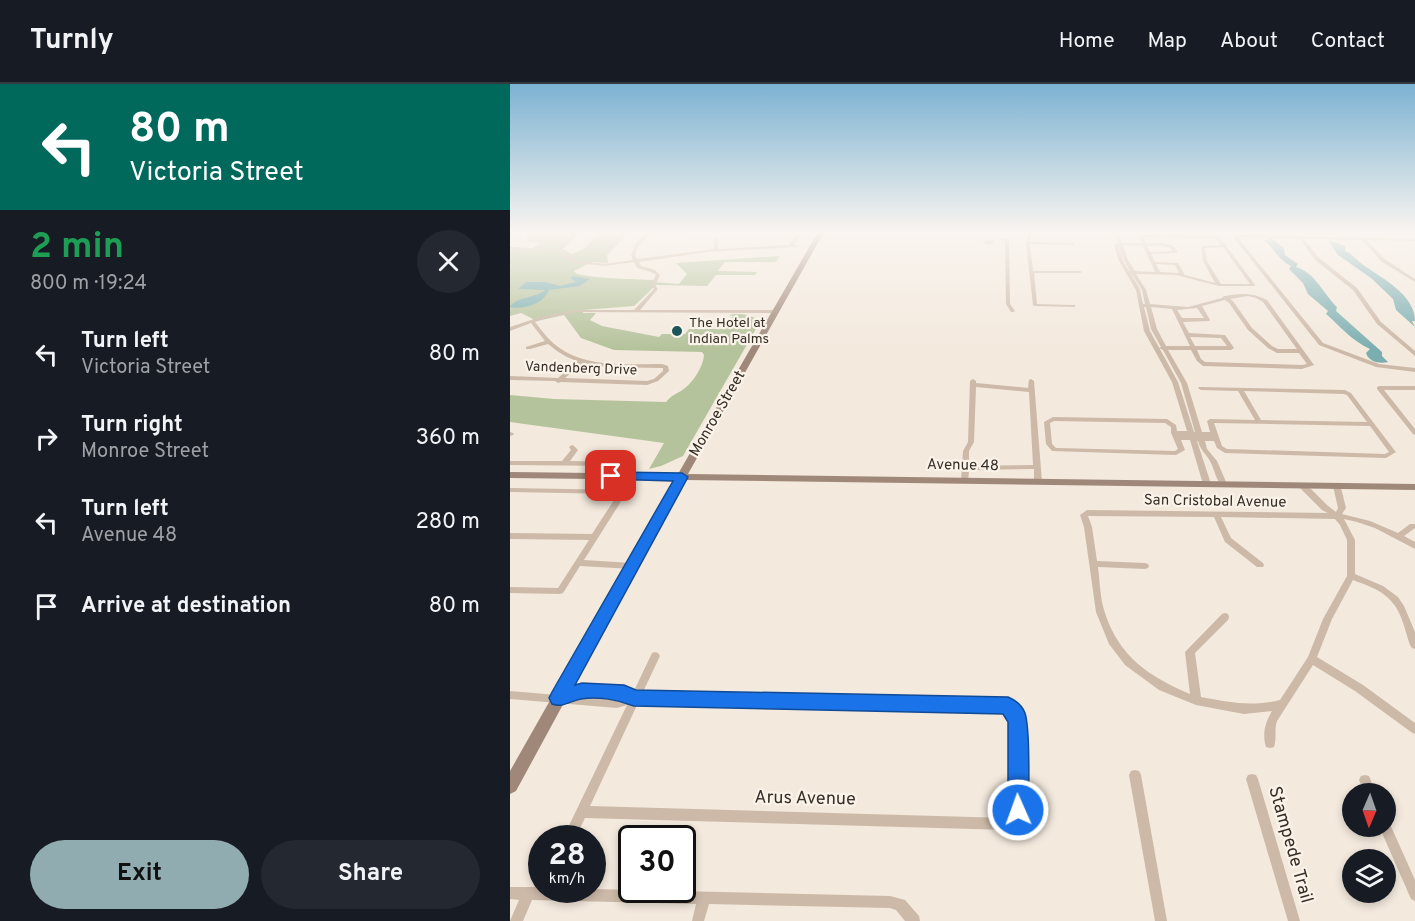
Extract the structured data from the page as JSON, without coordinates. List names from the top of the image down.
{
  "streets": {
    "main road": ["Monroe Street", "Avenue 48"],
    "street": [
      "Vandenberg Drive",
      "San Cristobal Avenue",
      "Arus Avenue",
      "Stampede Trail"
    ]
  },
  "crossings": [
    ["Monroe Street", "Avenue 48"]
  ],
  "places": ["The Hotel at Indian Palms"],
  "north": "bottom",
  "page": {
    "header": "Turnly",
    "nav": [
      "Home",
      "Map",
      "About",
      "Contact"
    ],
    "turn": ["80 m", "Victoria Street"],
    "heading": ["2 min", "800 m · 19:24"],
    "list": [
      {
        "name": "Turn left",
        "note": "Victoria Street",
        "value": "80 m"
      },
      {
        "name": "Turn right",
        "note": "Monroe Street",
        "value": "360 m"
      },
      {
        "name": "Turn left",
        "note": "Avenue 48",
        "value": "280 m"
      },
      {
        "name": "Arrive at destination",
        "value": "80 m"
      }
    ],
    "speed": "28 km/h",
    "limit": "30",
    "buttons": ["Exit", "Share"]
  }
}
